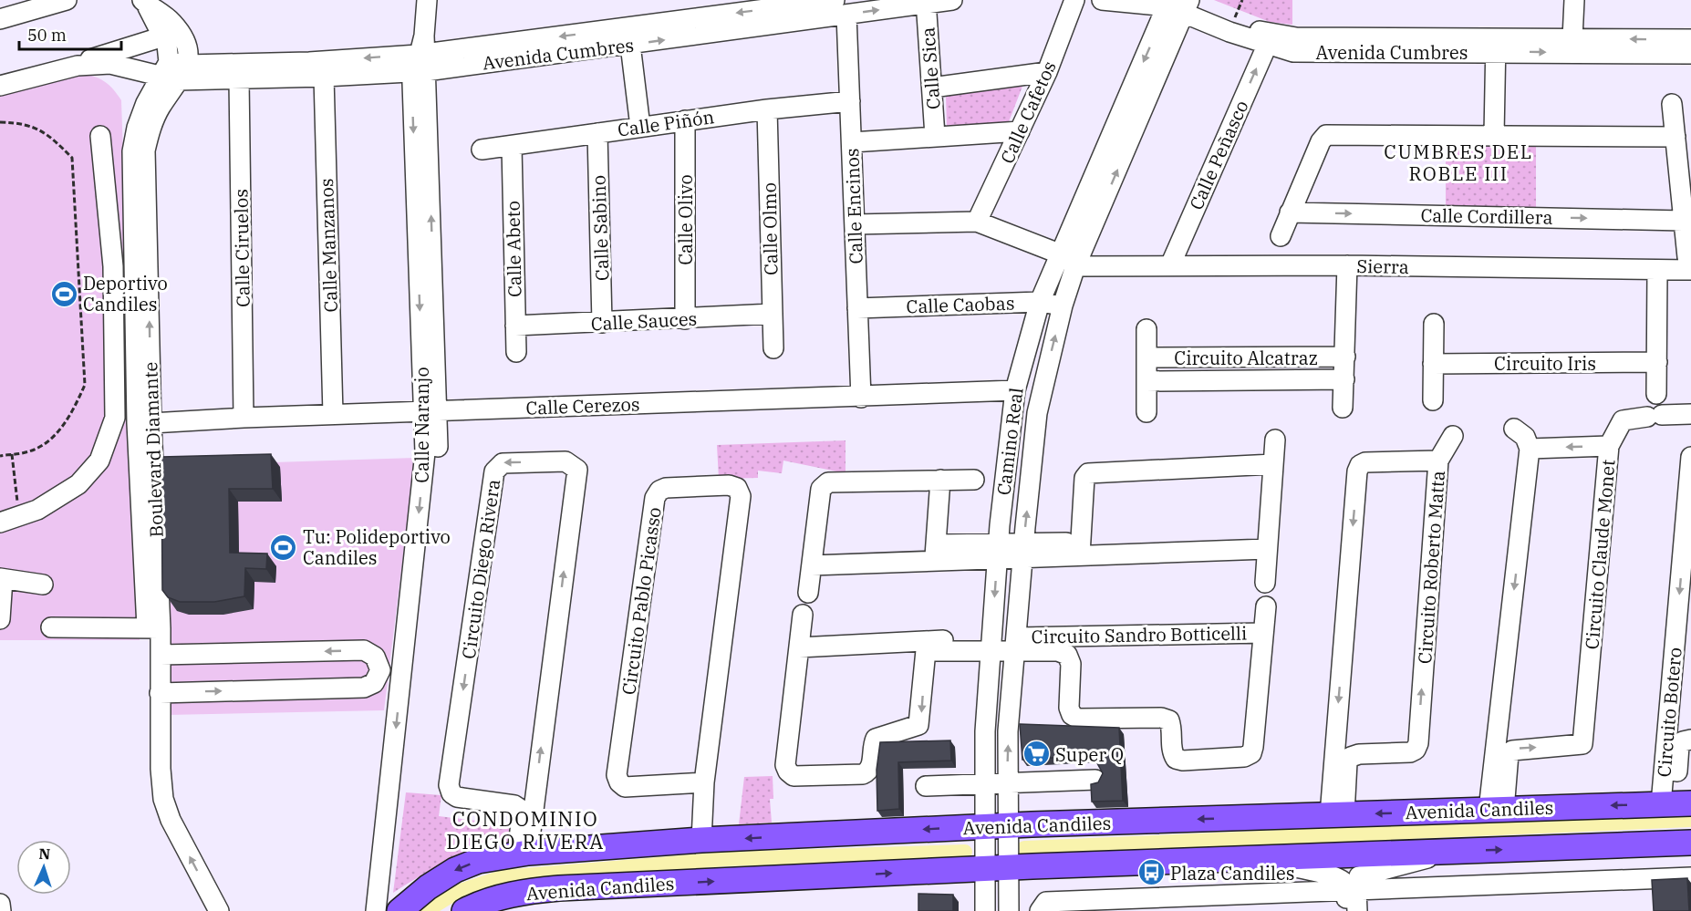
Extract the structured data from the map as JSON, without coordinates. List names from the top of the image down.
{
  "streets": {
    "main road": ["Avenida Candiles"],
    "street": [
      "Avenida Cumbres",
      "Calle Sica",
      "Calle Cafetos",
      "Calle Piñón",
      "Calle Peñasco",
      "Calle Encinos",
      "Calle Cordillera",
      "Calle Olivo",
      "Calle Sabino",
      "Calle Olmo",
      "Calle Manzanos",
      "Calle Ciruelos",
      "Calle Abeto",
      "Sierra",
      "Calle Caobas",
      "Calle Sauces",
      "Circuito Alcatraz",
      "Circuito Iris",
      "Calle Cerezos",
      "Calle Naranjo",
      "Camino Real",
      "Boulevard Diamante",
      "Circuito Claude Monet",
      "Circuito Roberto Matta",
      "Circuito Diego Rivera",
      "Circuito Pablo Picasso",
      "Circuito Sandro Botticelli",
      "Circuito Botero"
    ]
  },
  "crossings": [
    ["Avenida Cumbres", "Calle Sica"],
    ["Avenida Cumbres", "Calle Peñasco"],
    ["Avenida Cumbres", "Calle Encinos"],
    ["Avenida Cumbres", "Calle Manzanos"],
    ["Avenida Cumbres", "Calle Ciruelos"],
    ["Avenida Cumbres", "Calle Naranjo"],
    ["Avenida Cumbres", "Camino Real"],
    ["Avenida Cumbres", "Boulevard Diamante"],
    ["Calle Piñón", "Calle Encinos"],
    ["Calle Piñón", "Calle Olivo"],
    ["Calle Piñón", "Calle Sabino"],
    ["Calle Piñón", "Calle Olmo"],
    ["Calle Piñón", "Calle Abeto"],
    ["Calle Peñasco", "Sierra"],
    ["Calle Encinos", "Calle Caobas"],
    ["Calle Encinos", "Calle Cerezos"],
    ["Calle Olivo", "Calle Sauces"],
    ["Calle Sabino", "Calle Sauces"],
    ["Calle Olmo", "Calle Sauces"],
    ["Calle Manzanos", "Calle Cerezos"],
    ["Calle Ciruelos", "Calle Cerezos"],
    ["Calle Abeto", "Calle Sauces"],
    ["Sierra", "Camino Real"],
    ["Calle Caobas", "Camino Real"],
    ["Calle Cerezos", "Calle Naranjo"],
    ["Calle Cerezos", "Camino Real"],
    ["Calle Cerezos", "Boulevard Diamante"],
    ["Camino Real", "Circuito Sandro Botticelli"],
    ["Camino Real", "Avenida Candiles"],
    ["Circuito Claude Monet", "Avenida Candiles"],
    ["Circuito Roberto Matta", "Avenida Candiles"],
    ["Circuito Diego Rivera", "Avenida Candiles"],
    ["Circuito Pablo Picasso", "Avenida Candiles"],
    ["Circuito Botero", "Avenida Candiles"]
  ],
  "one_way": ["Calle Peñasco", "Calle Naranjo"],
  "districts": ["CUMBRES DEL ROBLE III", "CONDOMINIO DIEGO RIVERA"],
  "places": {
    "sports": ["Deportivo Candiles", "Tu: Polideportivo Candiles"],
    "supermarket": ["Super Q"],
    "bus stop": ["Plaza Candiles"]
  },
  "scale_bar": "50 m",
  "north": "top"
}
